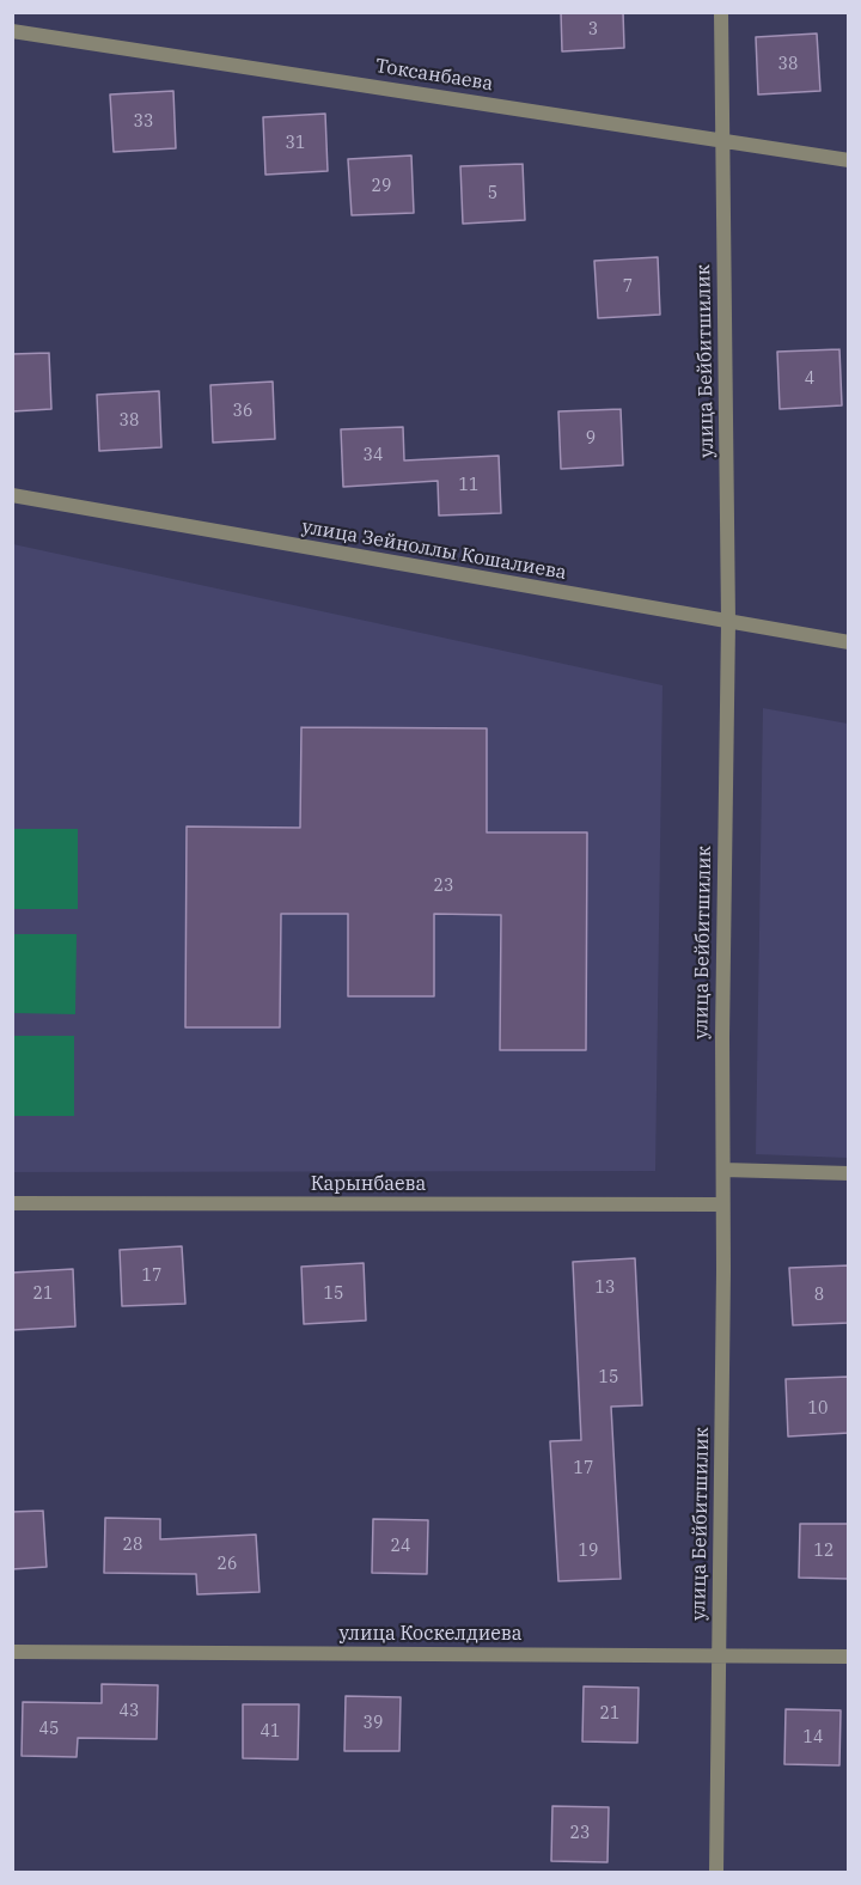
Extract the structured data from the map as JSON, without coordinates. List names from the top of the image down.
{
  "streets": {
    "street": [
      "Токсанбаева",
      "улица Бейбитшилик",
      "улица Зейноллы Кошалиева",
      "Карынбаева",
      "улица Коскелдиева"
    ]
  },
  "crossings": [
    ["Токсанбаева", "улица Бейбитшилик"],
    ["улица Бейбитшилик", "улица Зейноллы Кошалиева"],
    ["улица Бейбитшилик", "Карынбаева"],
    ["улица Бейбитшилик", "улица Коскелдиева"]
  ],
  "house_numbers": [
    "3",
    "38",
    "33",
    "31",
    "29",
    "5",
    "7",
    "4",
    "36",
    "38",
    "9",
    "34",
    "11",
    "23",
    "17",
    "13",
    "21",
    "15",
    "8",
    "15",
    "10",
    "17",
    "28",
    "24",
    "19",
    "12",
    "26",
    "43",
    "21",
    "39",
    "45",
    "41",
    "14",
    "23"
  ]
}
